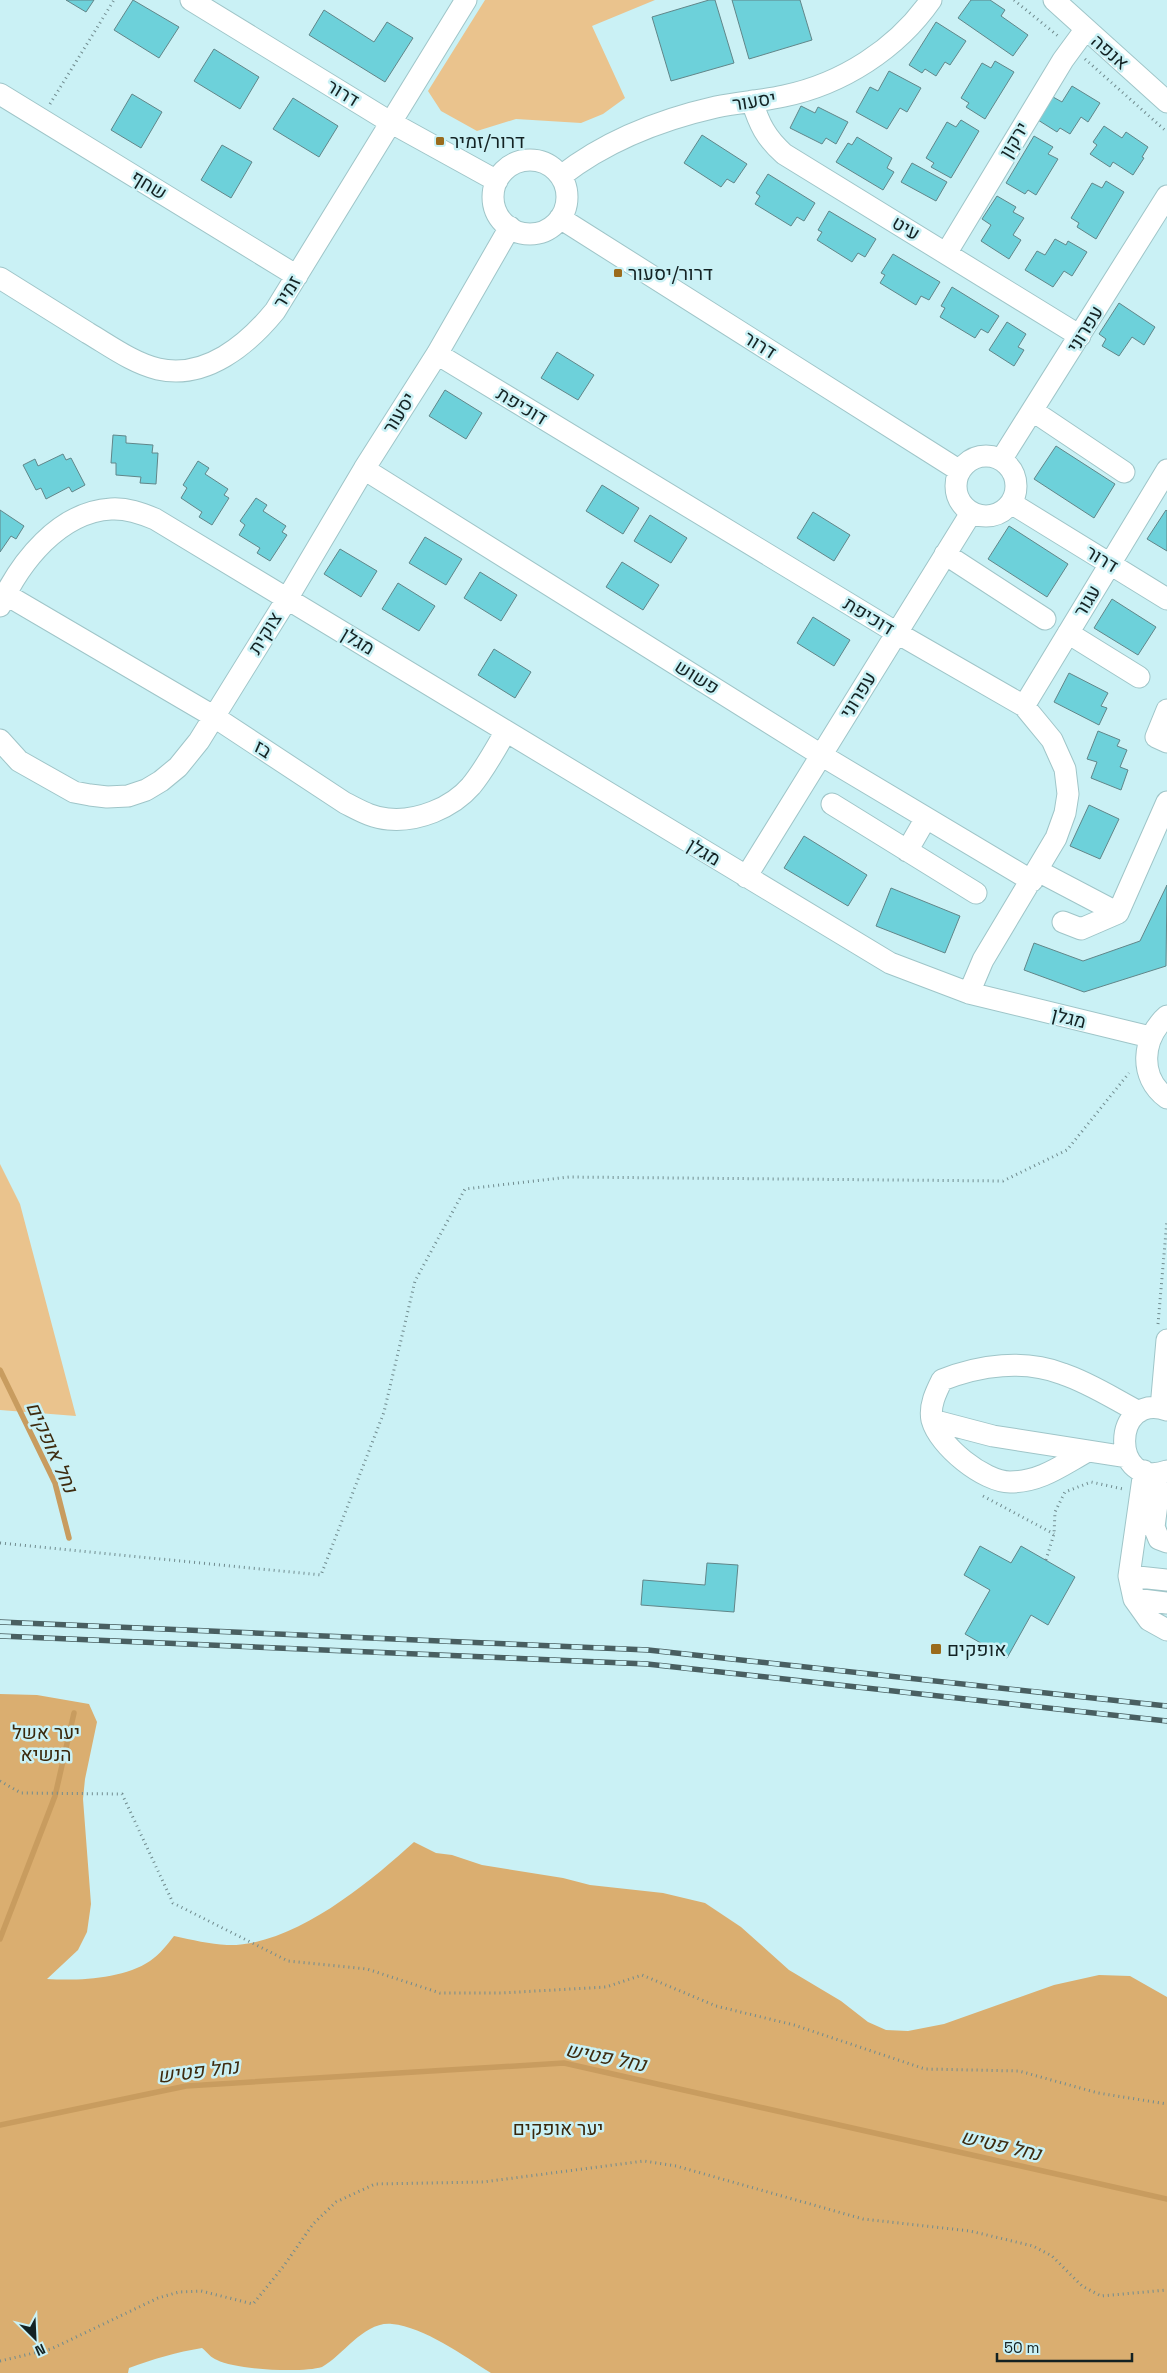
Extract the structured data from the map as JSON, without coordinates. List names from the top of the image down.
{
  "streets": {
    "street": [
      "אנפה",
      "דרור",
      "יסעור",
      "ירקון",
      "שחף",
      "עיט",
      "זמיר",
      "עפרוני",
      "דוכיפת",
      "עגור",
      "צוקית",
      "מגלן",
      "פשוש",
      "בז"
    ]
  },
  "crossings": [
    ["אנפה", "ירקון"],
    ["דרור", "יסעור"],
    ["דרור", "זמיר"],
    ["דרור", "עפרוני"],
    ["דרור", "עגור"],
    ["יסעור", "עיט"],
    ["יסעור", "דוכיפת"],
    ["יסעור", "צוקית"],
    ["יסעור", "מגלן"],
    ["יסעור", "פשוש"],
    ["ירקון", "עיט"],
    ["שחף", "זמיר"],
    ["עיט", "עפרוני"],
    ["עפרוני", "דוכיפת"],
    ["עפרוני", "מגלן"],
    ["עפרוני", "פשוש"],
    ["דוכיפת", "עגור"],
    ["דוכיפת", "מגלן"],
    ["דוכיפת", "פשוש"],
    ["צוקית", "מגלן"],
    ["צוקית", "בז"],
    ["מגלן", "בז"]
  ],
  "water": ["נחל אופקים", "נחל פטיש"],
  "parks": ["יער אשל הנשיא", "יער אופקים"],
  "places": {
    "transit": ["דרור/זמיר", "דרור/יסעור", "אופקים"]
  },
  "scale_bar": "50 m",
  "north": "bottom right"
}
